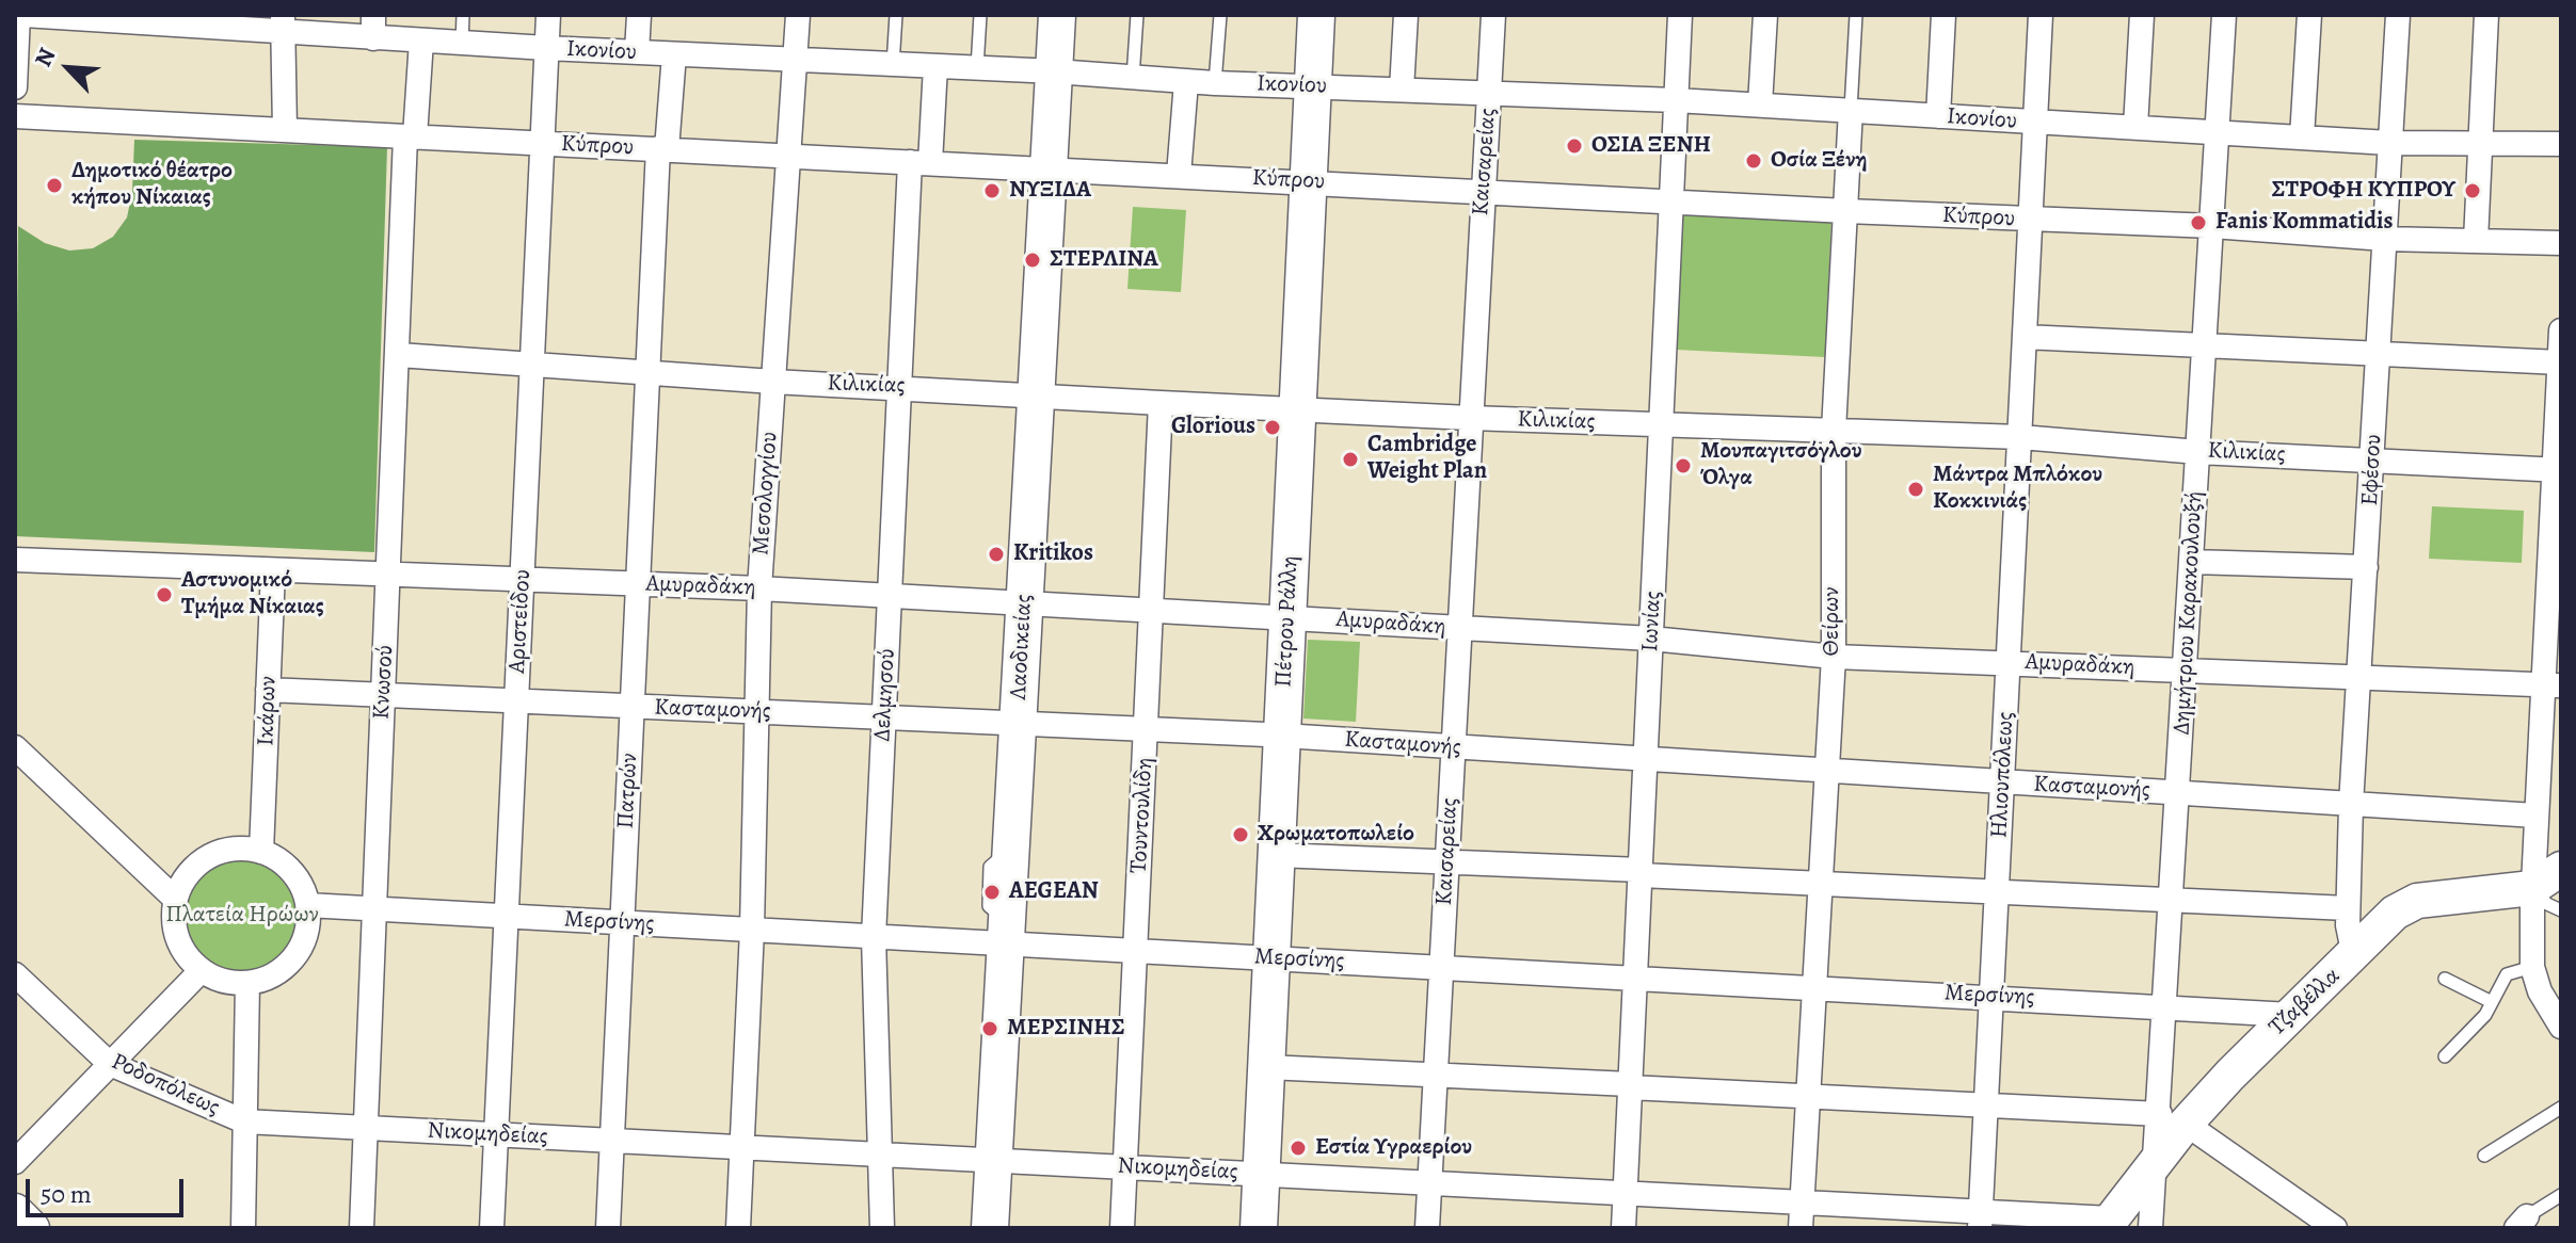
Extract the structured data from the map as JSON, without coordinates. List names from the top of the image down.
{
  "streets": {
    "main road": ["Πέτρου Ράλλη", "Λαοδικείας", "Τζαβέλλα"],
    "street": [
      "Ικονίου",
      "Κύπρου",
      "Καισαρείας",
      "Κιλικίας",
      "Εφέσου",
      "Μεσολογγίου",
      "Αμυραδάκη",
      "Δημήτριου Καρακουλουξή",
      "Αριστείδου",
      "Ιωνίας",
      "Θείρων",
      "Κνωσού",
      "Δελμησού",
      "Κασταμονής",
      "Ικάρων",
      "Ηλιουπόλεως",
      "Πατρών",
      "Τουντουλίδη",
      "Μερσίνης",
      "Ροδοπόλεως",
      "Νικομηδείας"
    ]
  },
  "crossings": [
    ["Ικονίου", "Καισαρείας"],
    ["Ικονίου", "Εφέσου"],
    ["Ικονίου", "Μεσολογγίου"],
    ["Ικονίου", "Δημήτριου Καρακουλουξή"],
    ["Ικονίου", "Αριστείδου"],
    ["Ικονίου", "Πέτρου Ράλλη"],
    ["Ικονίου", "Ιωνίας"],
    ["Ικονίου", "Θείρων"],
    ["Ικονίου", "Λαοδικείας"],
    ["Ικονίου", "Κνωσού"],
    ["Ικονίου", "Δελμησού"],
    ["Ικονίου", "Ηλιουπόλεως"],
    ["Ικονίου", "Πατρών"],
    ["Κύπρου", "Καισαρείας"],
    ["Κύπρου", "Εφέσου"],
    ["Κύπρου", "Μεσολογγίου"],
    ["Κύπρου", "Δημήτριου Καρακουλουξή"],
    ["Κύπρου", "Αριστείδου"],
    ["Κύπρου", "Πέτρου Ράλλη"],
    ["Κύπρου", "Ιωνίας"],
    ["Κύπρου", "Θείρων"],
    ["Κύπρου", "Λαοδικείας"],
    ["Κύπρου", "Κνωσού"],
    ["Κύπρου", "Δελμησού"],
    ["Κύπρου", "Ηλιουπόλεως"],
    ["Κύπρου", "Πατρών"],
    ["Καισαρείας", "Κιλικίας"],
    ["Καισαρείας", "Αμυραδάκη"],
    ["Καισαρείας", "Κασταμονής"],
    ["Καισαρείας", "Μερσίνης"],
    ["Καισαρείας", "Νικομηδείας"],
    ["Κιλικίας", "Εφέσου"],
    ["Κιλικίας", "Μεσολογγίου"],
    ["Κιλικίας", "Δημήτριου Καρακουλουξή"],
    ["Κιλικίας", "Αριστείδου"],
    ["Κιλικίας", "Πέτρου Ράλλη"],
    ["Κιλικίας", "Ιωνίας"],
    ["Κιλικίας", "Θείρων"],
    ["Κιλικίας", "Λαοδικείας"],
    ["Κιλικίας", "Κνωσού"],
    ["Κιλικίας", "Δελμησού"],
    ["Κιλικίας", "Ηλιουπόλεως"],
    ["Κιλικίας", "Πατρών"],
    ["Κιλικίας", "Τουντουλίδη"],
    ["Εφέσου", "Αμυραδάκη"],
    ["Εφέσου", "Κασταμονής"],
    ["Εφέσου", "Τζαβέλλα"],
    ["Μεσολογγίου", "Αμυραδάκη"],
    ["Μεσολογγίου", "Κασταμονής"],
    ["Μεσολογγίου", "Μερσίνης"],
    ["Μεσολογγίου", "Νικομηδείας"],
    ["Αμυραδάκη", "Δημήτριου Καρακουλουξή"],
    ["Αμυραδάκη", "Αριστείδου"],
    ["Αμυραδάκη", "Πέτρου Ράλλη"],
    ["Αμυραδάκη", "Ιωνίας"],
    ["Αμυραδάκη", "Θείρων"],
    ["Αμυραδάκη", "Λαοδικείας"],
    ["Αμυραδάκη", "Κνωσού"],
    ["Αμυραδάκη", "Δελμησού"],
    ["Αμυραδάκη", "Ικάρων"],
    ["Αμυραδάκη", "Ηλιουπόλεως"],
    ["Αμυραδάκη", "Πατρών"],
    ["Αμυραδάκη", "Τουντουλίδη"],
    ["Δημήτριου Καρακουλουξή", "Κασταμονής"],
    ["Δημήτριου Καρακουλουξή", "Μερσίνης"],
    ["Δημήτριου Καρακουλουξή", "Τζαβέλλα"],
    ["Αριστείδου", "Κασταμονής"],
    ["Αριστείδου", "Μερσίνης"],
    ["Αριστείδου", "Νικομηδείας"],
    ["Πέτρου Ράλλη", "Κασταμονής"],
    ["Πέτρου Ράλλη", "Μερσίνης"],
    ["Πέτρου Ράλλη", "Νικομηδείας"],
    ["Ιωνίας", "Κασταμονής"],
    ["Ιωνίας", "Μερσίνης"],
    ["Ιωνίας", "Νικομηδείας"],
    ["Θείρων", "Κασταμονής"],
    ["Θείρων", "Μερσίνης"],
    ["Θείρων", "Νικομηδείας"],
    ["Λαοδικείας", "Κασταμονής"],
    ["Λαοδικείας", "Μερσίνης"],
    ["Λαοδικείας", "Νικομηδείας"],
    ["Κνωσού", "Κασταμονής"],
    ["Κνωσού", "Μερσίνης"],
    ["Κνωσού", "Νικομηδείας"],
    ["Δελμησού", "Κασταμονής"],
    ["Δελμησού", "Μερσίνης"],
    ["Δελμησού", "Νικομηδείας"],
    ["Κασταμονής", "Ικάρων"],
    ["Κασταμονής", "Ηλιουπόλεως"],
    ["Κασταμονής", "Πατρών"],
    ["Κασταμονής", "Τουντουλίδη"],
    ["Ικάρων", "Μερσίνης"],
    ["Ηλιουπόλεως", "Μερσίνης"],
    ["Ηλιουπόλεως", "Νικομηδείας"],
    ["Πατρών", "Μερσίνης"],
    ["Πατρών", "Νικομηδείας"],
    ["Τουντουλίδη", "Μερσίνης"],
    ["Τουντουλίδη", "Νικομηδείας"],
    ["Μερσίνης", "Τζαβέλλα"],
    ["Τζαβέλλα", "Νικομηδείας"],
    ["Ροδοπόλεως", "Νικομηδείας"]
  ],
  "parks": ["Πλατεία Ηρώων"],
  "places": [
    "ΟΣΙΑ ΞΕΝΗ",
    "Οσία Ξένη",
    "Δημοτικό θέατρο κήπου Νίκαιας",
    "ΝΥΞΙΔΑ",
    "ΣΤΡΟΦΗ ΚΥΠΡΟΥ",
    "Fanis Kommatidis",
    "ΣΤΕΡΛΙΝΑ",
    "Glorious",
    "Cambridge Weight Plan",
    "Μουπαγιτσόγλου Όλγα",
    "Μάντρα Μπλόκου Κοκκινιάς",
    "Kritikos",
    "Αστυνομικό Τμήμα Νίκαιας",
    "Χρωματοπωλείο",
    "AEGEAN",
    "ΜΕΡΣΙΝΗΣ",
    "Εστία Υγραερίου"
  ],
  "scale_bar": "50 m",
  "north": "top left"
}
